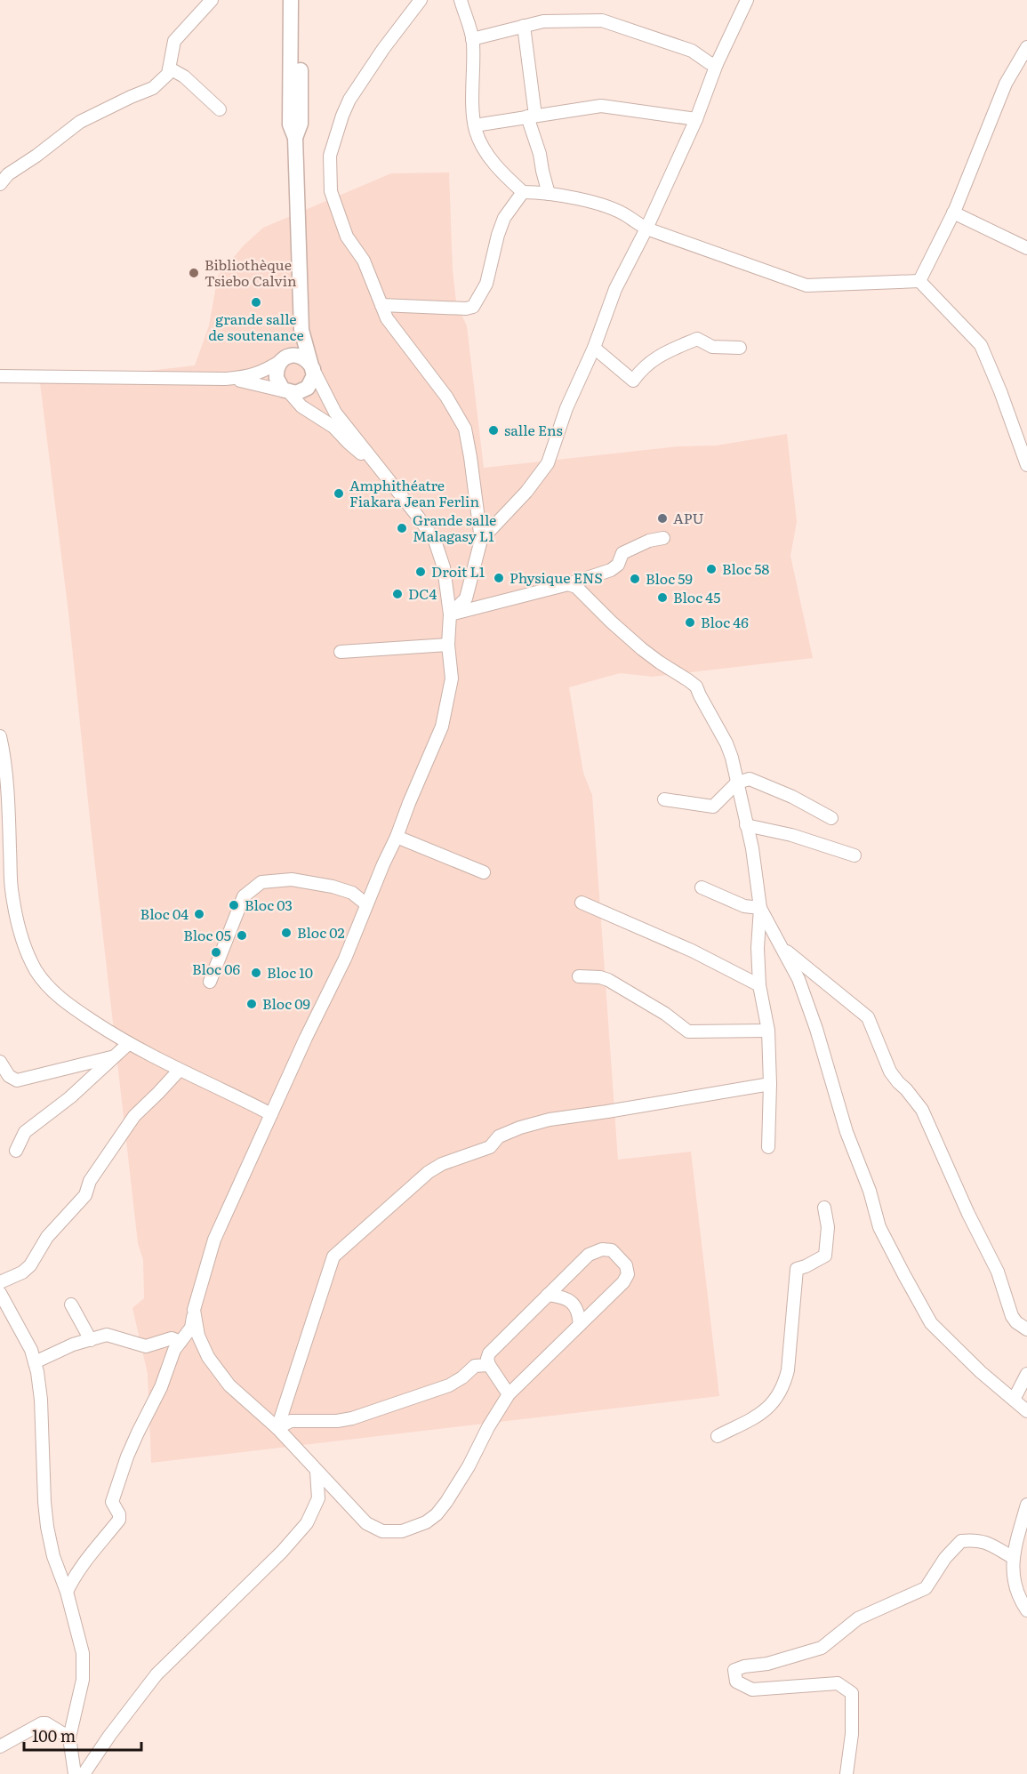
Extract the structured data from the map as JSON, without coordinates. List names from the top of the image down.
{
  "places": [
    "Bibliothèque Tsiebo Calvin",
    "grande salle de soutenance",
    "salle Ens",
    "Amphithéatre Fiakara Jean Ferlin",
    "APU",
    "Grande salle Malagasy L1",
    "Bloc 58",
    "Droit L1",
    "Physique ENS",
    "Bloc 59",
    "DC4",
    "Bloc 45",
    "Bloc 46",
    "Bloc 03",
    "Bloc 04",
    "Bloc 02",
    "Bloc 05",
    "Bloc 06",
    "Bloc 10",
    "Bloc 09"
  ],
  "scale_bar": "100 m"
}
